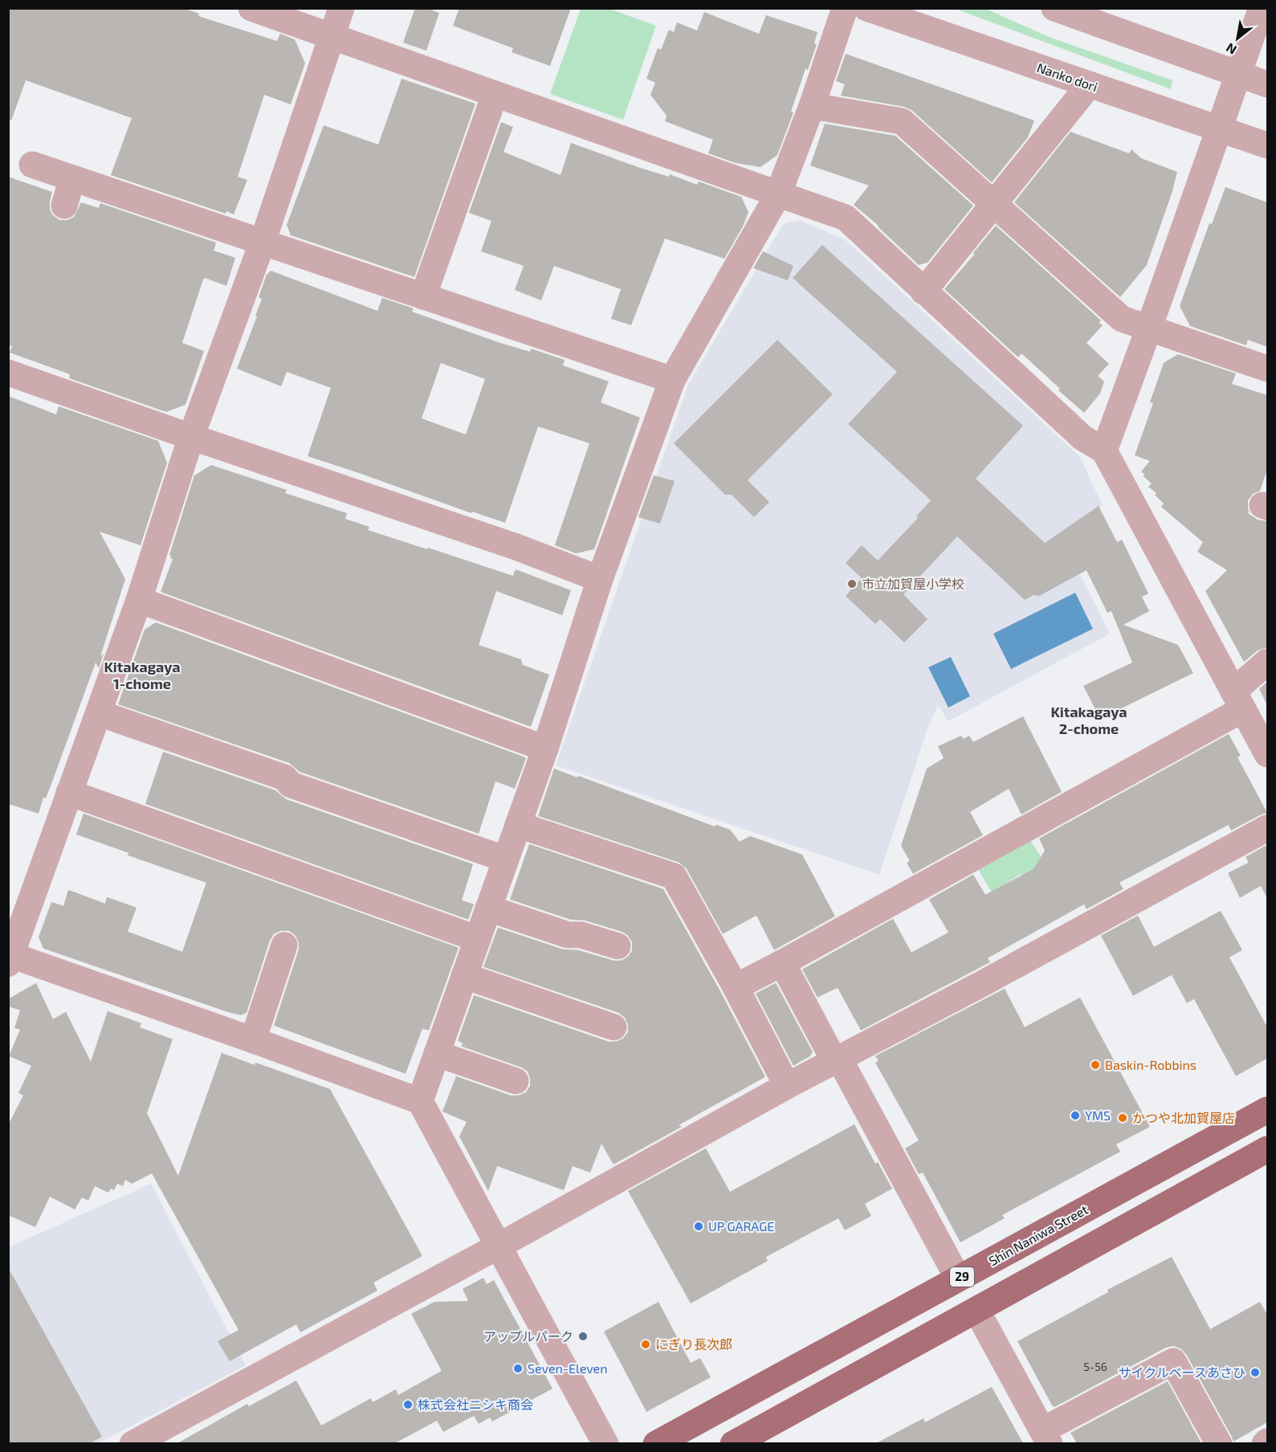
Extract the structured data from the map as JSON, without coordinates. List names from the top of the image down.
{
  "streets": {
    "main road": ["Shin Naniwa Street", "29"],
    "street": ["Nanko dori"]
  },
  "districts": ["Kitakagaya 1-chome", "Kitakagaya 2-chome"],
  "places": [
    "市立加賀屋小学校",
    "Baskin-Robbins",
    "YMS",
    "かつや北加賀屋店",
    "UP GARAGE",
    "アップルパーク",
    "にぎり長次郎",
    "Seven-Eleven",
    "サイクルベースあさひ",
    "株式会社ニシキ商会"
  ],
  "house_numbers": ["5-56"],
  "north": "bottom left"
}
